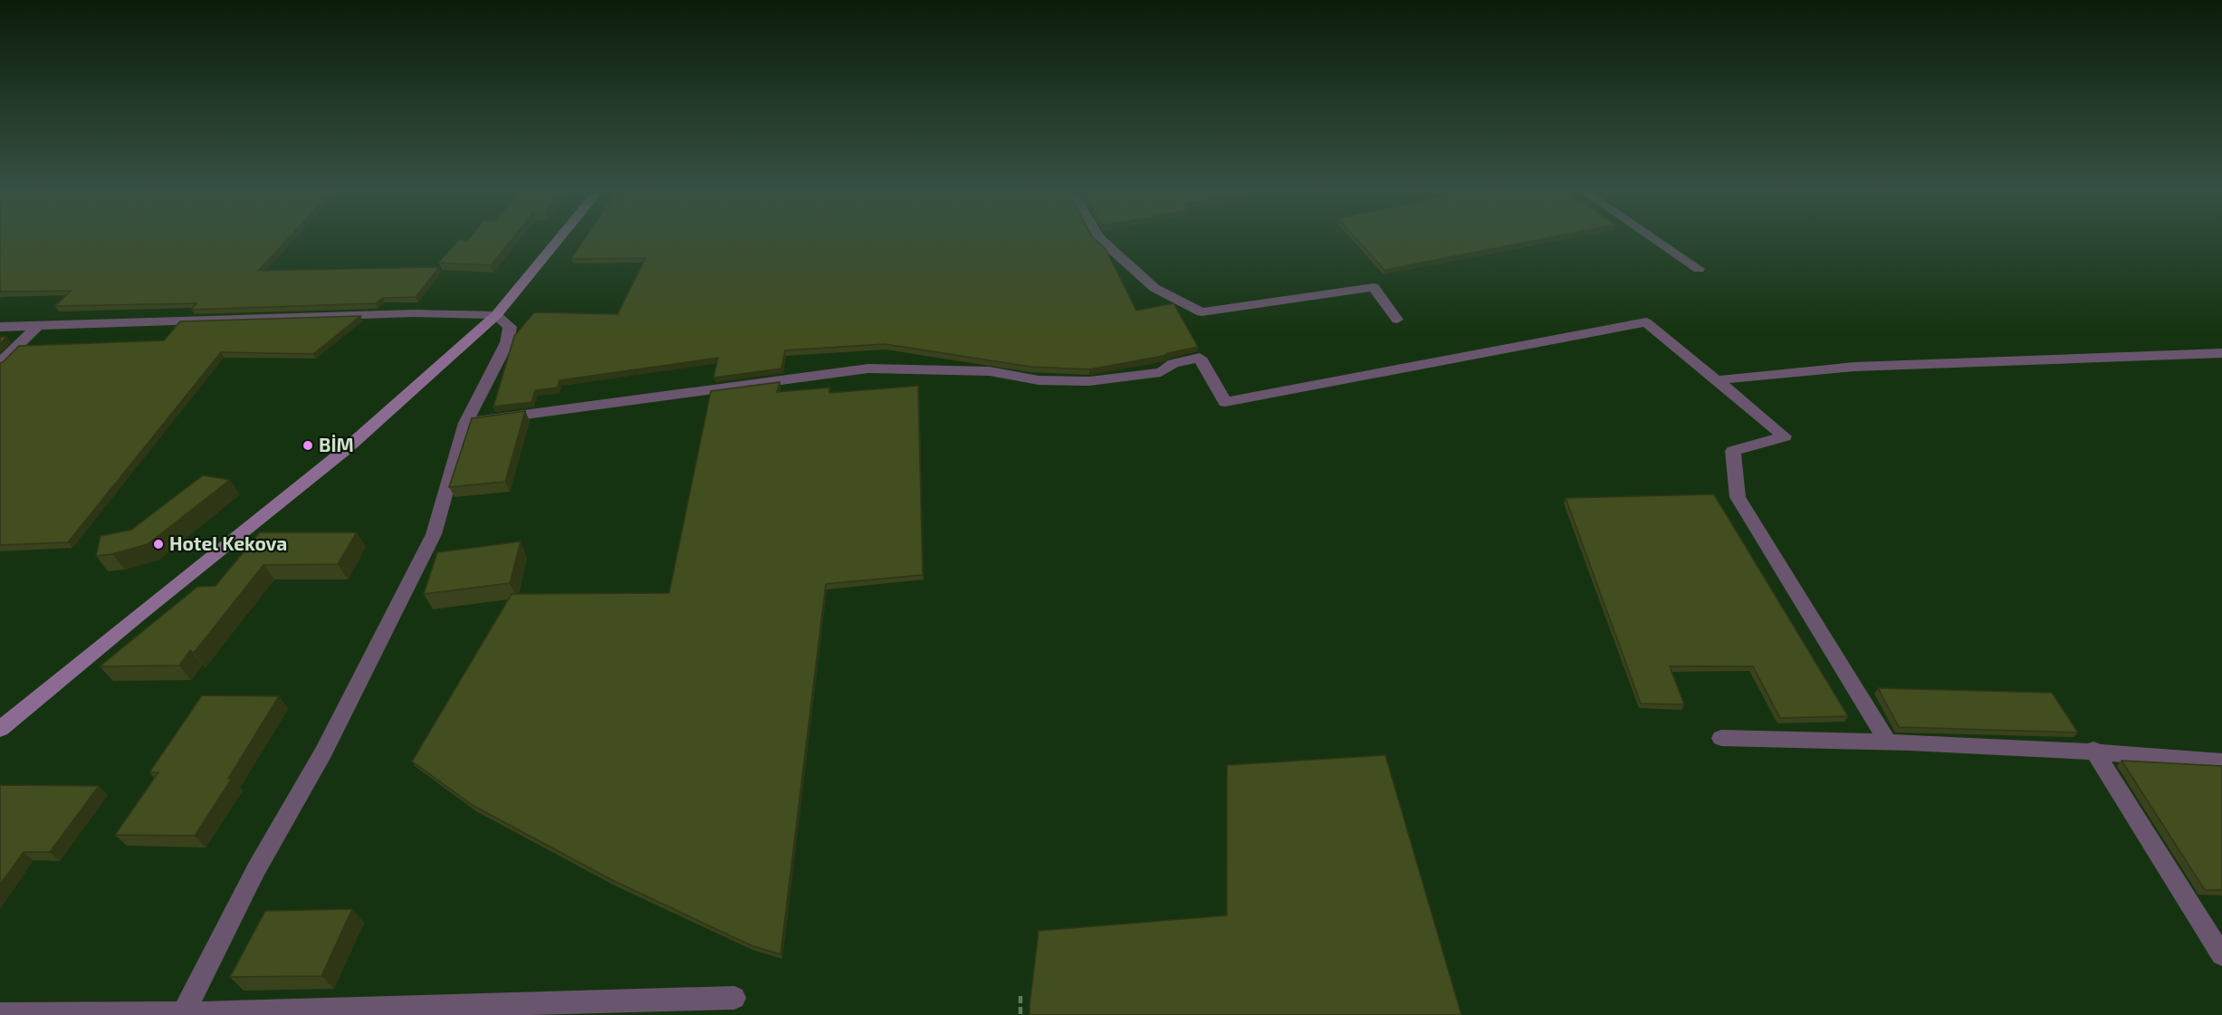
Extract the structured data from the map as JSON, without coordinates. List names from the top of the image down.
{
  "places": ["BİM", "Hotel Kekova"]
}
